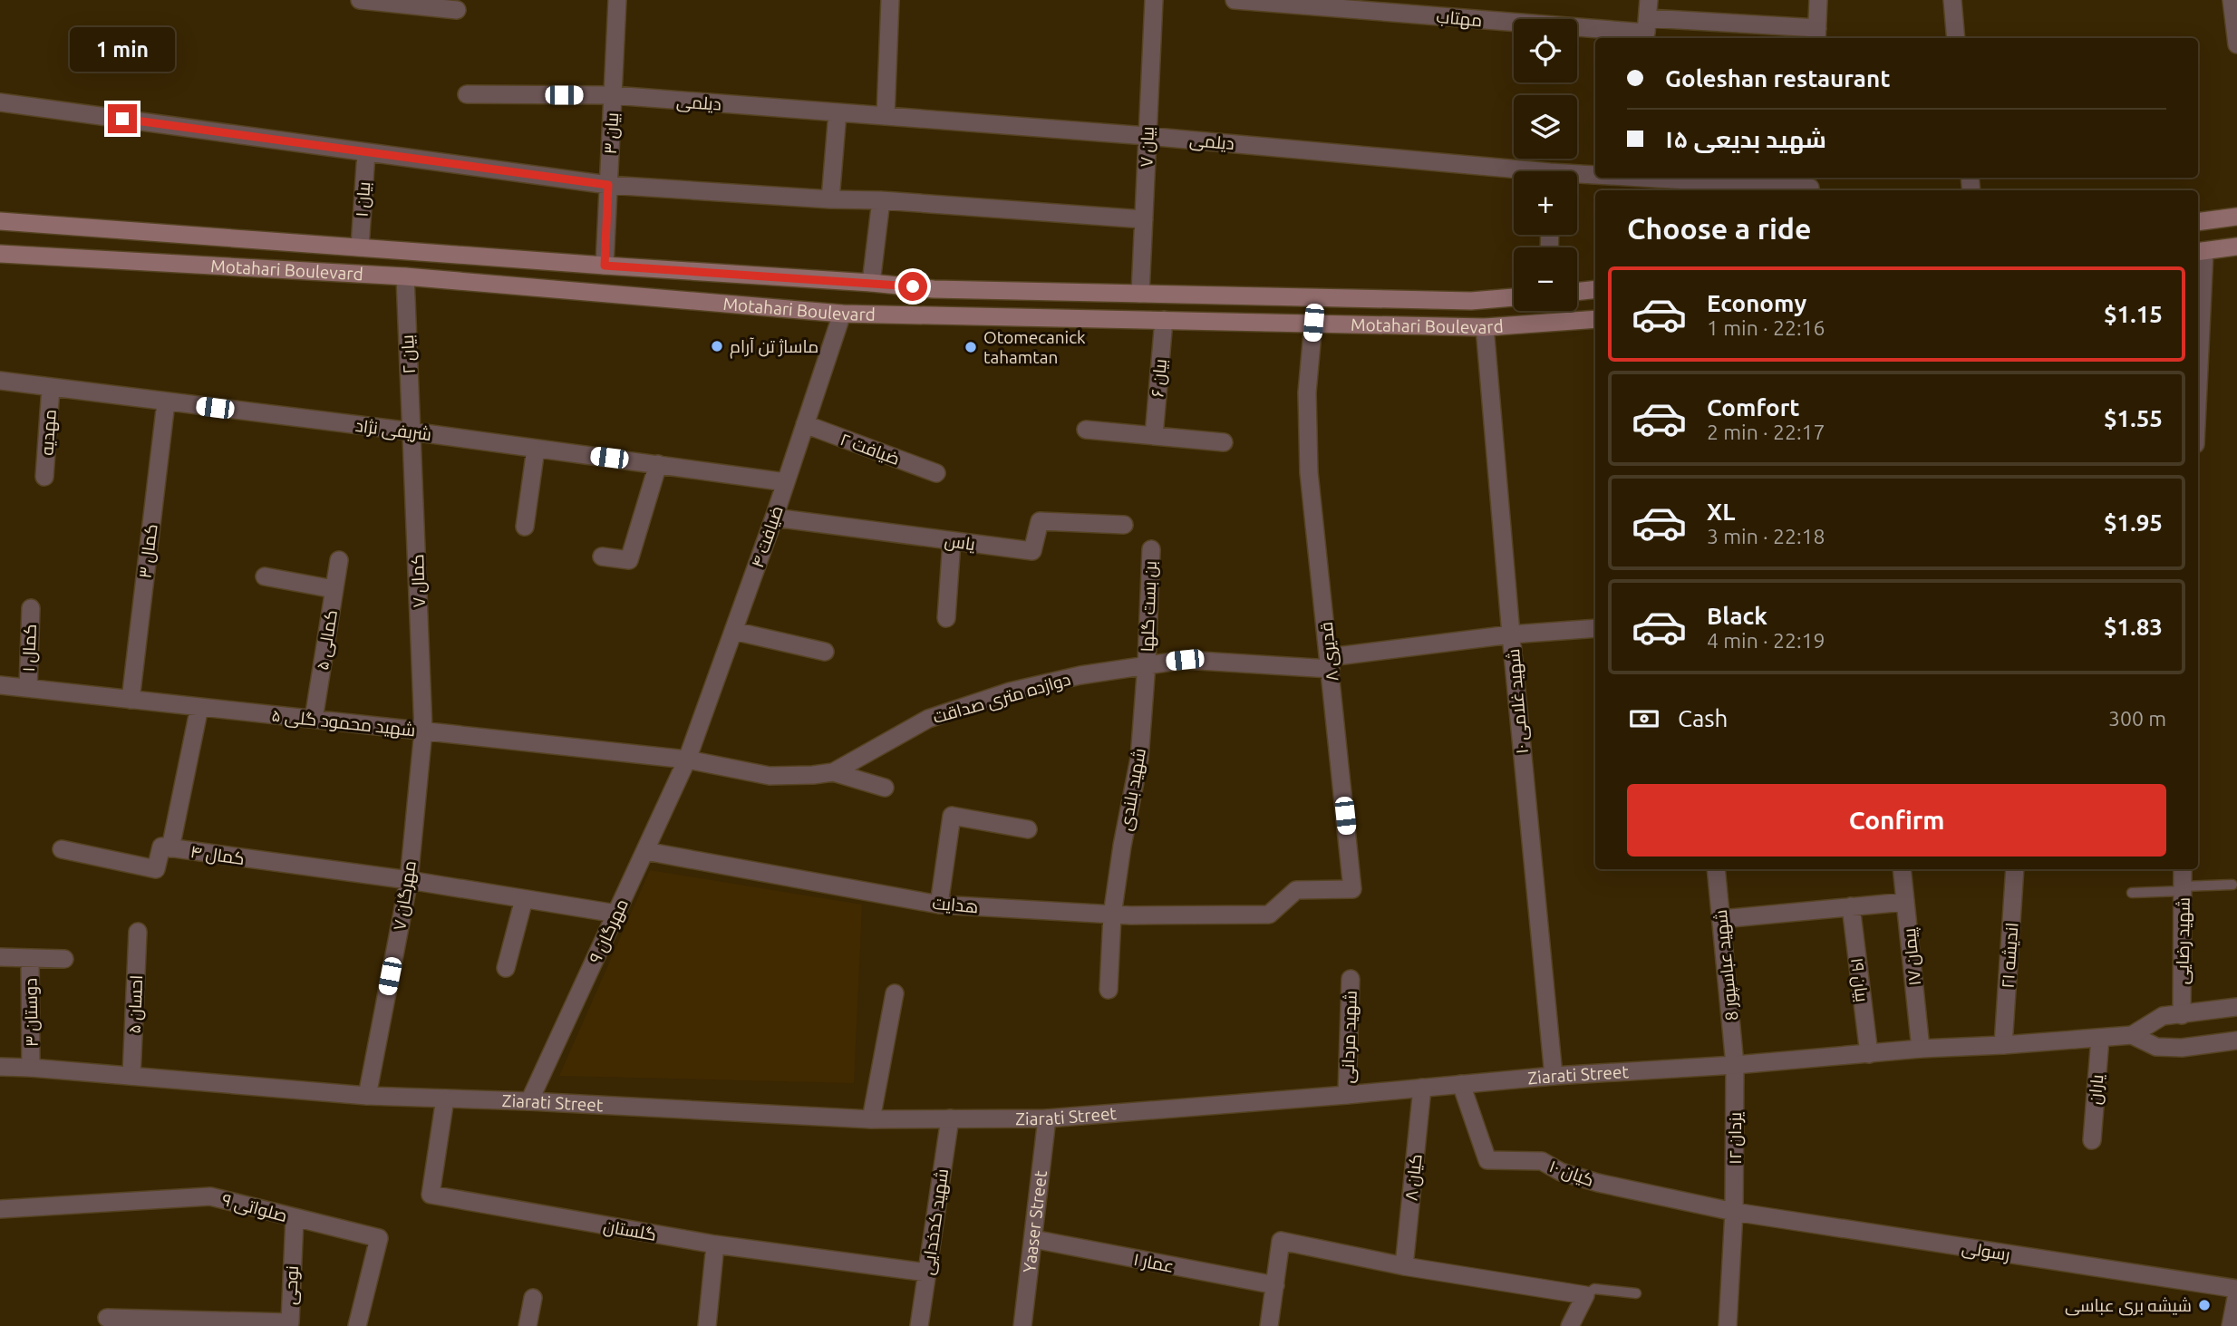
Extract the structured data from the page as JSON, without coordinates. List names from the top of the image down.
{
  "streets": {
    "main road": ["Motahari Boulevard"],
    "street": [
      "مهتاب",
      "دیلمی",
      "بیان ۳",
      "بیان ۷",
      "بیان ۱",
      "بیان ۲",
      "بیان ۶",
      "شریفی نژاد",
      "مهدیه",
      "ضیافت ۲",
      "ضیافت ۴",
      "یاس",
      "کمال ۳",
      "کمال ۷",
      "بن بست گلها",
      "کمالی ۵",
      "کمال ۱",
      "قدیری ۸",
      "دوازده متری صداقت",
      "شهید غلامی ۱۰",
      "شهید محمود گلی ۵",
      "شهید بلندی",
      "کمال ۴",
      "مهرگان ۷",
      "هدایت",
      "مهرگان ۹",
      "شهید رضایی",
      "اندیشه ۲۱",
      "پیمان ۱۷",
      "شهید عباسپور 8",
      "بیان ۱۹",
      "احسان ۵",
      "دوستان ۳",
      "شهید مردانی",
      "Ziarati Street",
      "یاران",
      "یزدان ۱۲",
      "کیان ۱۰",
      "کیان ۸",
      "صلواتی ۹",
      "شهید کدخدایی",
      "Yaaser Street",
      "گلستان",
      "رسولی",
      "عمار ۱",
      "نوحی"
    ]
  },
  "crossings": [
    ["دیلمی", "بیان ۳"],
    ["دیلمی", "بیان ۷"],
    ["بیان ۳", "Motahari Boulevard"],
    ["بیان ۷", "Motahari Boulevard"],
    ["بیان ۱", "Motahari Boulevard"],
    ["Motahari Boulevard", "بیان ۲"],
    ["Motahari Boulevard", "بیان ۶"],
    ["Motahari Boulevard", "ضیافت ۴"],
    ["Motahari Boulevard", "قدیری ۸"],
    ["Motahari Boulevard", "شهید غلامی ۱۰"],
    ["بیان ۲", "شریفی نژاد"],
    ["بیان ۲", "کمال ۷"],
    ["شریفی نژاد", "مهدیه"],
    ["شریفی نژاد", "ضیافت ۴"],
    ["شریفی نژاد", "کمال ۳"],
    ["شریفی نژاد", "کمال ۷"],
    ["ضیافت ۲", "ضیافت ۴"],
    ["ضیافت ۴", "یاس"],
    ["ضیافت ۴", "دوازده متری صداقت"],
    ["ضیافت ۴", "شهید محمود گلی ۵"],
    ["ضیافت ۴", "مهرگان ۹"],
    ["کمال ۳", "شهید محمود گلی ۵"],
    ["کمال ۷", "شهید محمود گلی ۵"],
    ["کمال ۷", "مهرگان ۷"],
    ["بن بست گلها", "دوازده متری صداقت"],
    ["بن بست گلها", "شهید بلندی"],
    ["کمالی ۵", "شهید محمود گلی ۵"],
    ["کمال ۱", "شهید محمود گلی ۵"],
    ["قدیری ۸", "دوازده متری صداقت"],
    ["قدیری ۸", "هدایت"],
    ["دوازده متری صداقت", "شهید غلامی ۱۰"],
    ["دوازده متری صداقت", "شهید محمود گلی ۵"],
    ["دوازده متری صداقت", "شهید بلندی"],
    ["دوازده متری صداقت", "مهرگان ۹"],
    ["شهید غلامی ۱۰", "Ziarati Street"],
    ["شهید محمود گلی ۵", "کمال ۴"],
    ["شهید محمود گلی ۵", "مهرگان ۷"],
    ["شهید محمود گلی ۵", "مهرگان ۹"],
    ["شهید بلندی", "هدایت"],
    ["کمال ۴", "مهرگان ۷"],
    ["کمال ۴", "مهرگان ۹"],
    ["مهرگان ۷", "Ziarati Street"],
    ["هدایت", "مهرگان ۹"],
    ["مهرگان ۹", "Ziarati Street"],
    ["شهید رضایی", "Ziarati Street"],
    ["اندیشه ۲۱", "Ziarati Street"],
    ["پیمان ۱۷", "Ziarati Street"],
    ["شهید عباسپور 8", "Ziarati Street"],
    ["شهید عباسپور 8", "یزدان ۱۲"],
    ["بیان ۱۹", "Ziarati Street"],
    ["احسان ۵", "Ziarati Street"],
    ["دوستان ۳", "Ziarati Street"],
    ["شهید مردانی", "Ziarati Street"],
    ["Ziarati Street", "یاران"],
    ["Ziarati Street", "یزدان ۱۲"],
    ["Ziarati Street", "کیان ۱۰"],
    ["Ziarati Street", "کیان ۸"],
    ["Ziarati Street", "شهید کدخدایی"],
    ["Ziarati Street", "Yaaser Street"],
    ["Ziarati Street", "گلستان"],
    ["یزدان ۱۲", "کیان ۱۰"],
    ["یزدان ۱۲", "رسولی"],
    ["کیان ۱۰", "رسولی"],
    ["صلواتی ۹", "نوحی"],
    ["شهید کدخدایی", "گلستان"],
    ["Yaaser Street", "عمار ۱"]
  ],
  "places": ["ماساژ تن آرام", "Otomecanick tahamtan", "شیشه بری عباسی"],
  "page": {
    "map_buttons": ["+", "−"],
    "bubble": "1 min",
    "banner": ["Goleshan restaurant", "شهید بدیعی ۱۵"],
    "heading": "Choose a ride",
    "list": [
      {
        "name": "Economy",
        "note": "1 min · 22:16",
        "value": "$1.15"
      },
      {
        "name": "Comfort",
        "note": "2 min · 22:17",
        "value": "$1.55"
      },
      {
        "name": "XL",
        "note": "3 min · 22:18",
        "value": "$1.95"
      },
      {
        "name": "Black",
        "note": "4 min · 22:19",
        "value": "$1.83"
      }
    ],
    "pay": ["Cash", "300 m"],
    "buttons": "Confirm"
  }
}
